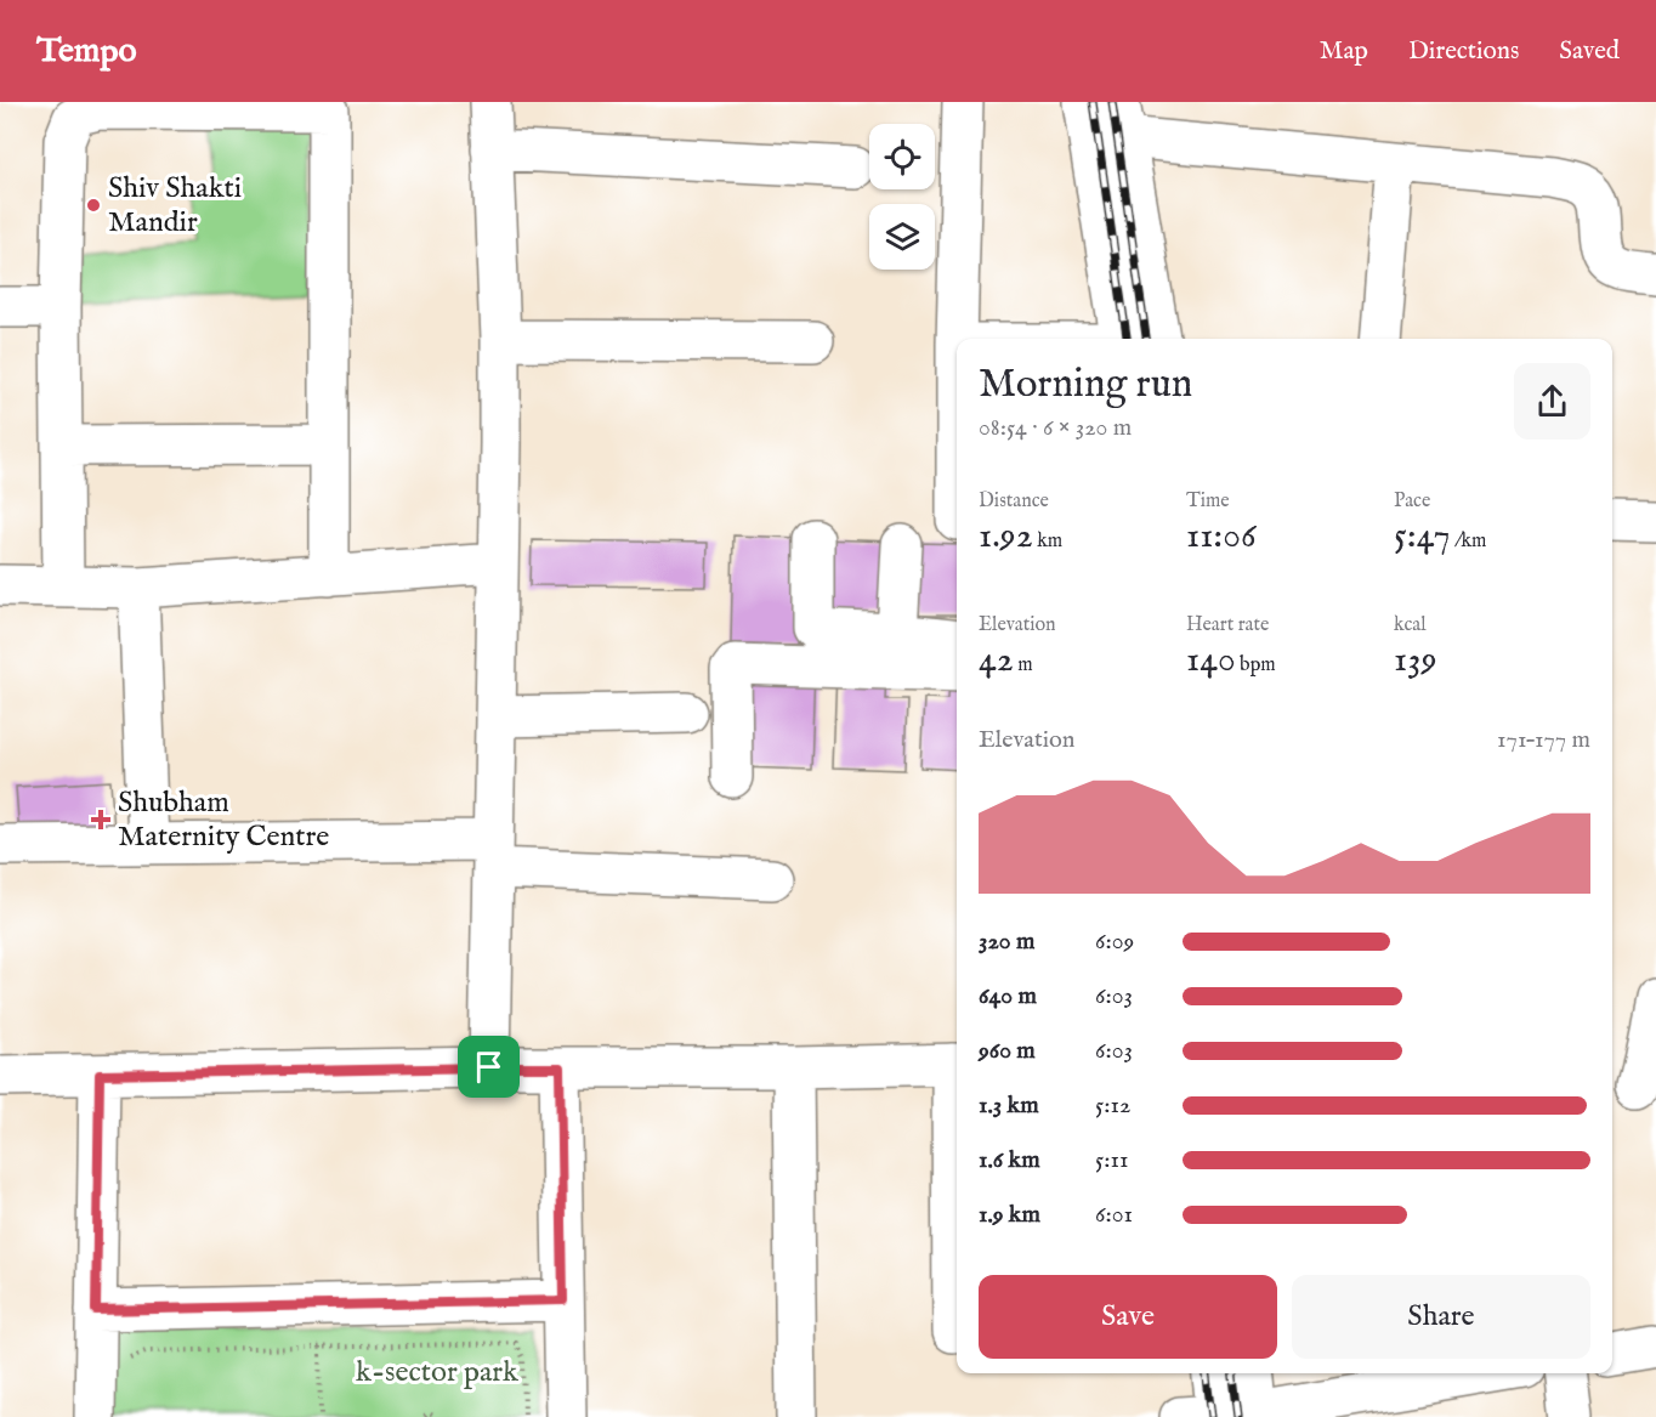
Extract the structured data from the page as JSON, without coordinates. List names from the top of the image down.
{
  "parks": ["k-sector park"],
  "places": {
    "other": ["Shiv Shakti Mandir"],
    "health": ["Shubham Maternity Centre"]
  },
  "page": {
    "header": "Tempo",
    "nav": ["Map", "Directions", "Saved"],
    "heading": ["Morning run", "08:54 · 6 × 320 m"],
    "stats": [
      ["Distance", "1.92 km"],
      ["Time", "11:06"],
      ["Pace", "5:47 /km"],
      ["Elevation", "42 m"],
      ["Heart rate", "140 bpm"],
      ["kcal", "139"]
    ],
    "chart": ["Elevation", "171–177 m"],
    "list": [
      {
        "name": "320 m",
        "note": "6:09"
      },
      {
        "name": "640 m",
        "note": "6:03"
      },
      {
        "name": "960 m",
        "note": "6:03"
      },
      {
        "name": "1.3 km",
        "note": "5:12"
      },
      {
        "name": "1.6 km",
        "note": "5:11"
      },
      {
        "name": "1.9 km",
        "note": "6:01"
      }
    ],
    "buttons": ["Save", "Share"]
  }
}
